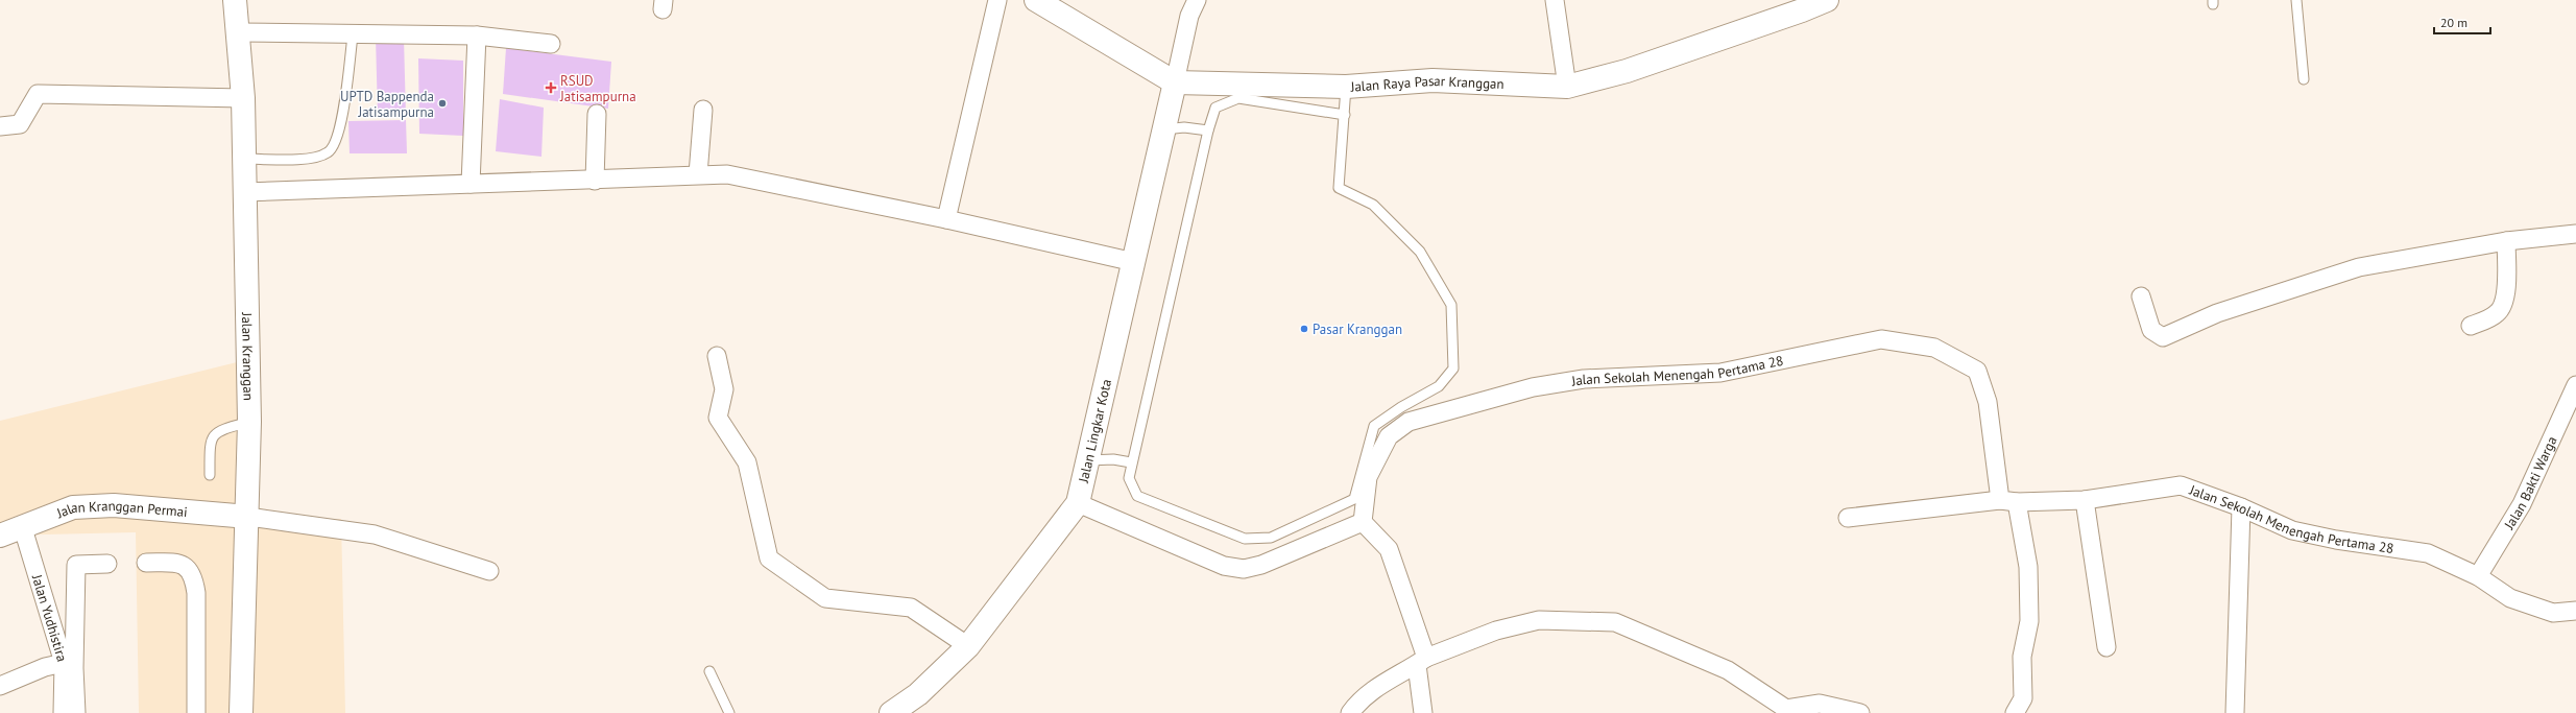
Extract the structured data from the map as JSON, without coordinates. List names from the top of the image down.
{
  "streets": {
    "main road": [
      "Jalan Raya Pasar Kranggan",
      "Jalan Kranggan",
      "Jalan Lingkar Kota",
      "Jalan Kranggan Permai"
    ],
    "street": ["Jalan Sekolah Menengah Pertama 28", "Jalan Bakti Warga", "Jalan Yudhistira"]
  },
  "crossings": [
    ["Jalan Raya Pasar Kranggan", "Jalan Lingkar Kota"],
    ["Jalan Kranggan", "Jalan Kranggan Permai"],
    ["Jalan Sekolah Menengah Pertama 28", "Jalan Bakti Warga"],
    ["Jalan Kranggan Permai", "Jalan Yudhistira"]
  ],
  "places": {
    "health": ["RSUD Jatisampurna"],
    "other": ["UPTD Bappenda Jatisampurna", "Pasar Kranggan"]
  },
  "scale_bar": "20 m"
}
